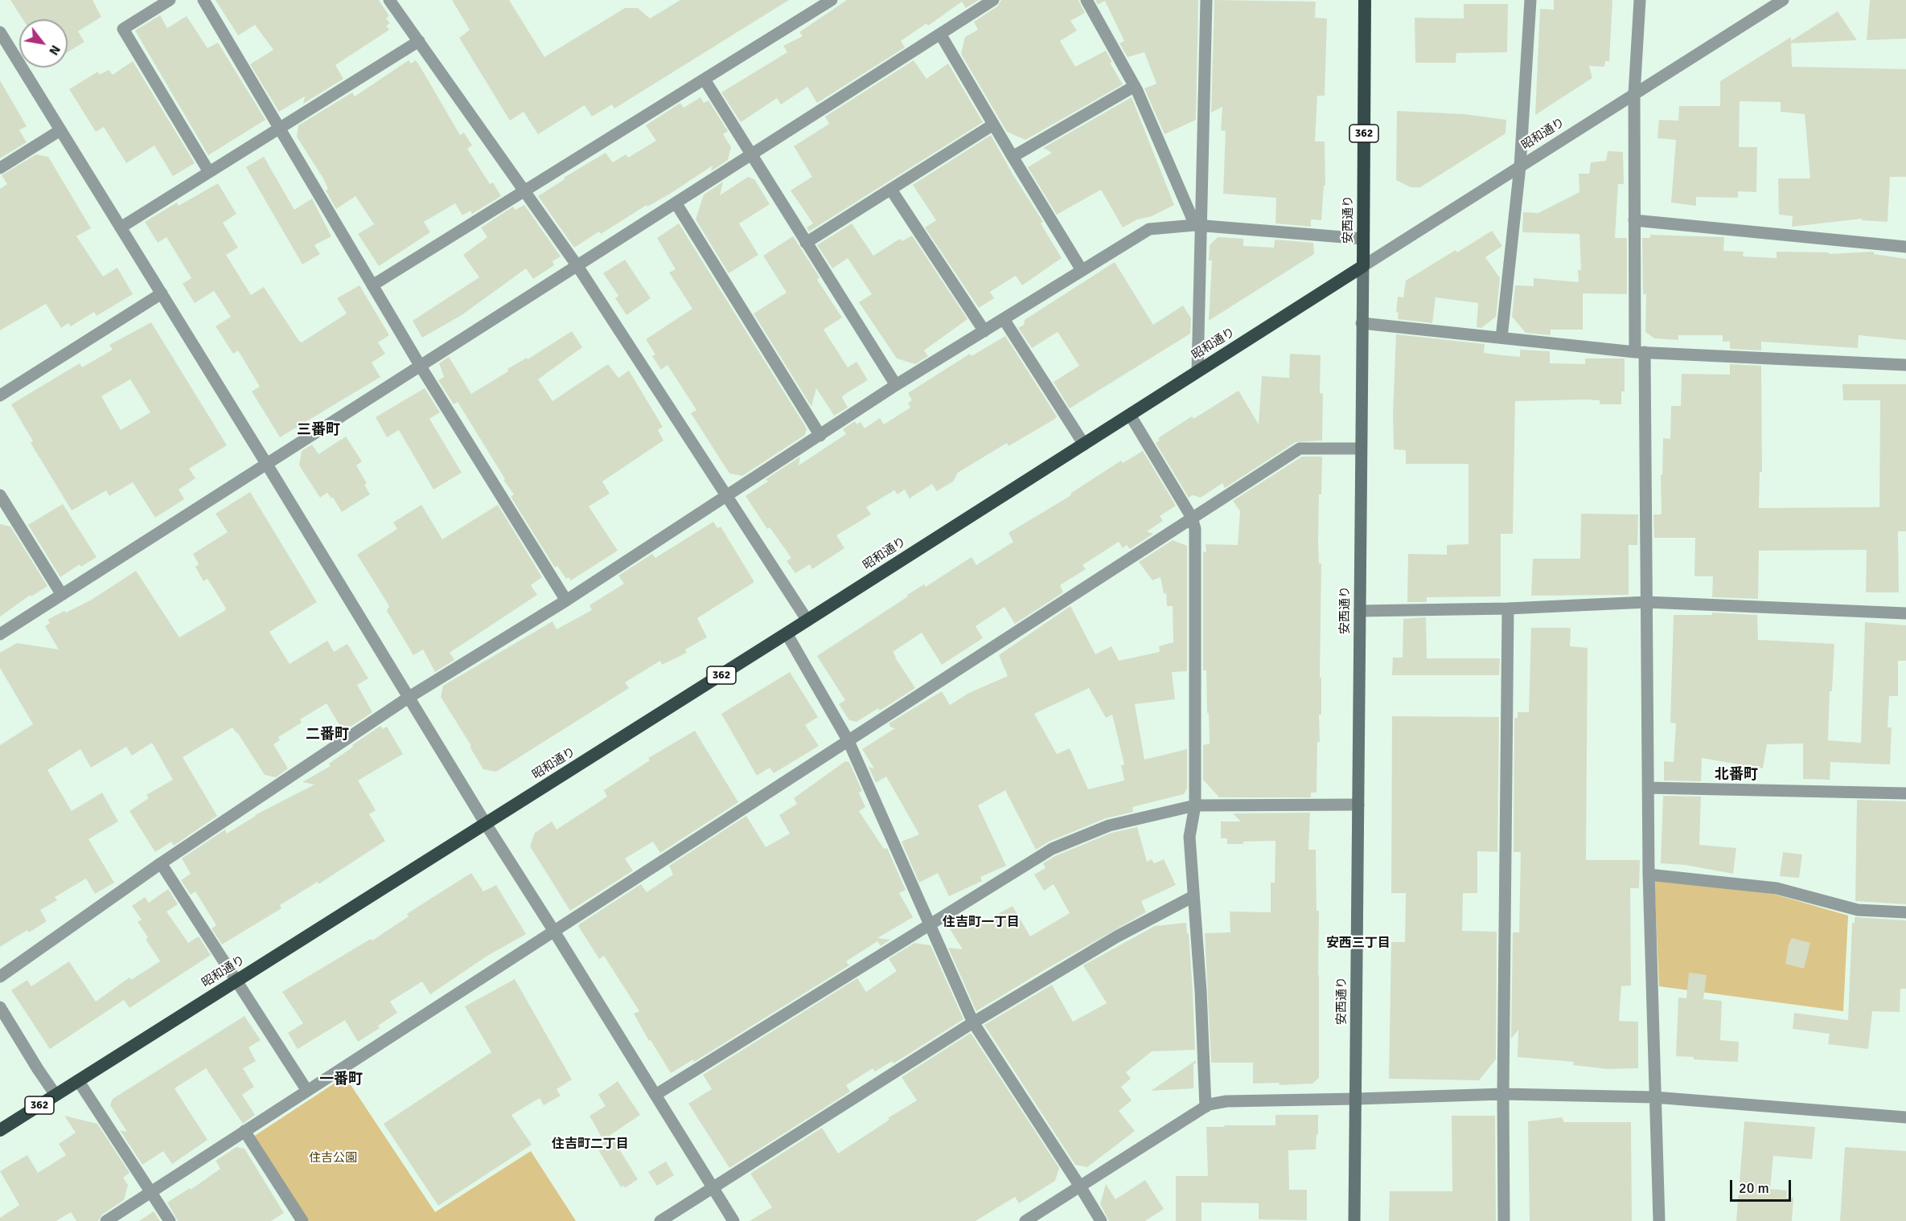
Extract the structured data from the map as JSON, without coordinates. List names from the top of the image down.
{
  "streets": {
    "highway": ["362", "昭和通り"],
    "main road": ["安西通り"]
  },
  "crossings": [
    ["昭和通り", "安西通り"]
  ],
  "districts": [
    "三番町",
    "二番町",
    "北番町",
    "住吉町一丁目",
    "安西三丁目",
    "一番町",
    "住吉町二丁目"
  ],
  "parks": ["住吉公園"],
  "scale_bar": "20 m",
  "north": "bottom right"
}
